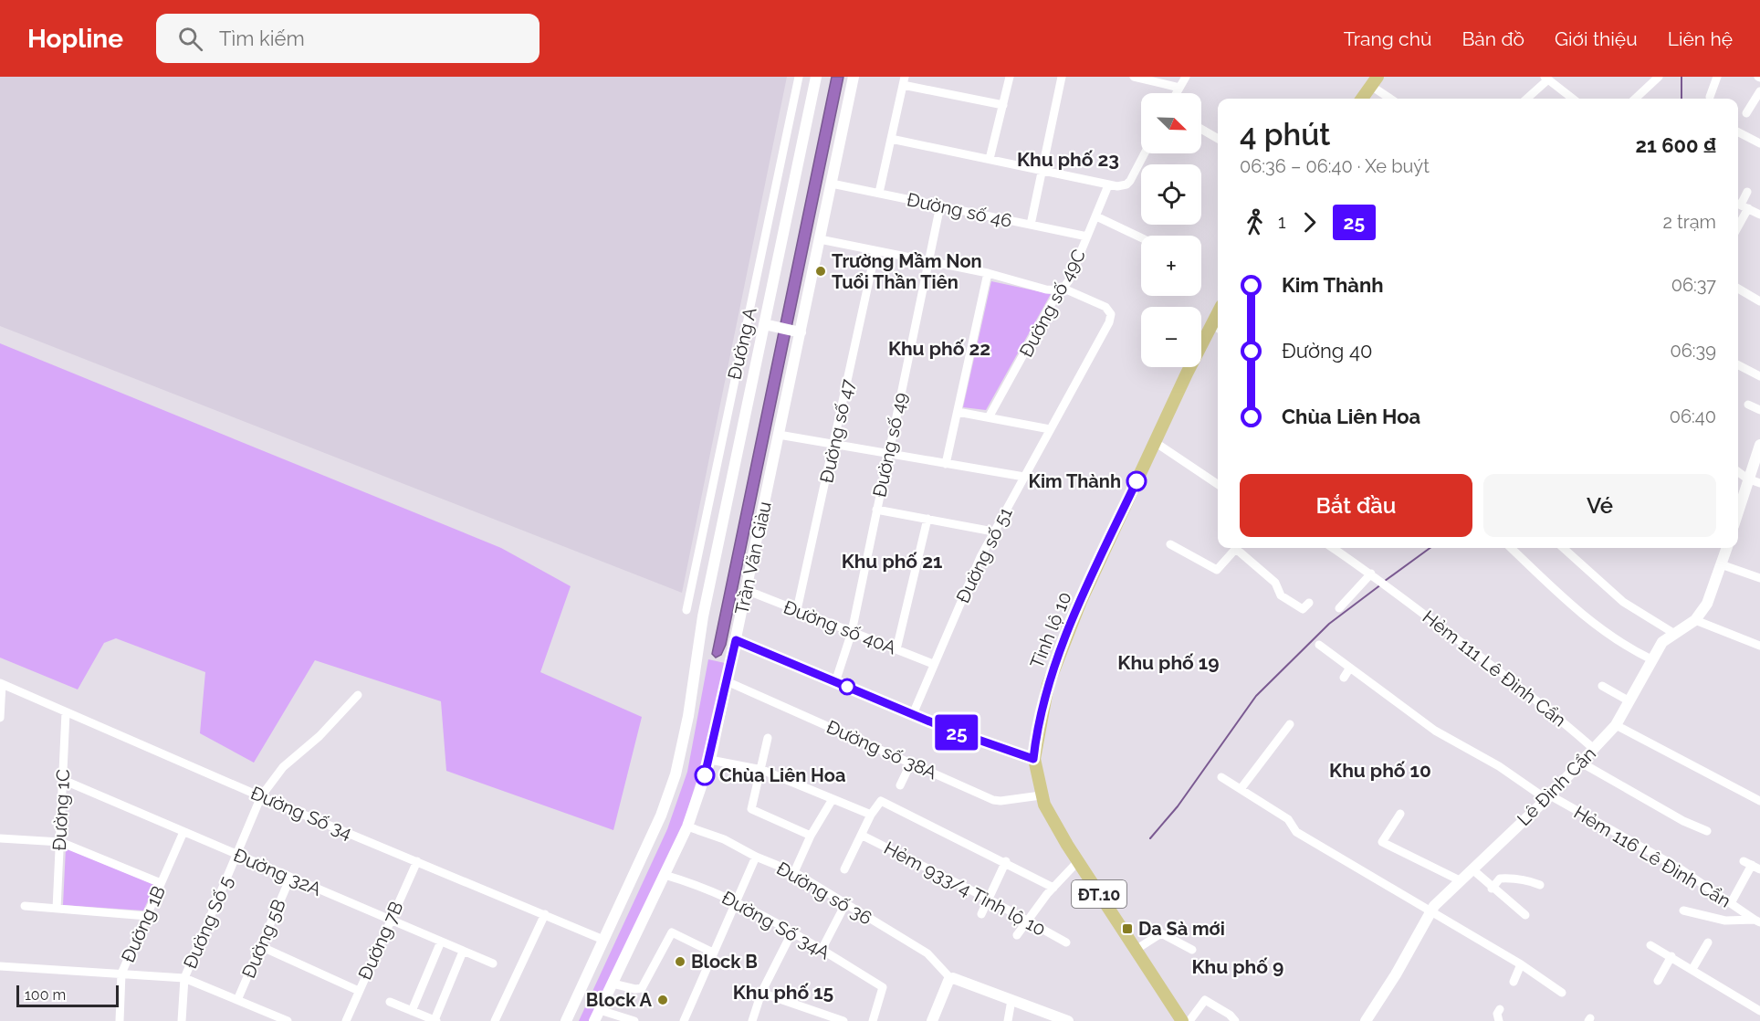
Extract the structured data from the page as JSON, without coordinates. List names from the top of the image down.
{
  "streets": {
    "main road": [
      "Trần Văn Giàu",
      "Tỉnh lộ 10",
      "Lê Đình Cẩn",
      "ĐT.10"
    ],
    "street": [
      "Đường số 46",
      "Đường số 49C",
      "Đường A",
      "Đường số 47",
      "Đường số 49",
      "Đường số 51",
      "Đường số 40A",
      "Hẻm 111 Lê Đình Cẩn",
      "Đường số 38A",
      "Đường 1C",
      "Đường Số 34",
      "Hẻm 116 Lê Đình Cẩn",
      "Đường 32A",
      "Hẻm 933/4 Tỉnh lộ 10",
      "Đường số 36",
      "Đường Số 5",
      "Đường 1B",
      "Đường Số 34A",
      "Đường 5B",
      "Đường 7B"
    ]
  },
  "crossings": [
    ["Đường số 46", "Đường số 49C"],
    ["Đường số 46", "Đường số 49"],
    ["Đường số 46", "Trần Văn Giàu"],
    ["Đường số 49C", "Đường số 51"],
    ["Đường số 47", "Đường số 40A"],
    ["Đường số 49", "Đường số 40A"],
    ["Đường số 51", "Đường số 40A"],
    ["Trần Văn Giàu", "Đường số 40A"],
    ["Trần Văn Giàu", "Đường số 38A"],
    ["Trần Văn Giàu", "Đường Số 34"],
    ["Trần Văn Giàu", "Đường số 36"],
    ["Trần Văn Giàu", "Đường Số 34A"],
    ["Tỉnh lộ 10", "Đường số 38A"],
    ["Hẻm 111 Lê Đình Cẩn", "Lê Đình Cẩn"],
    ["Lê Đình Cẩn", "Hẻm 116 Lê Đình Cẩn"],
    ["Đường 1C", "Đường Số 34"],
    ["Đường 1C", "Đường 32A"],
    ["Đường Số 34", "Đường Số 5"],
    ["Đường Số 34", "Đường 7B"],
    ["Đường 32A", "Đường Số 5"],
    ["Đường 32A", "Đường 1B"],
    ["Đường 32A", "Đường 5B"],
    ["Đường 32A", "Đường 7B"]
  ],
  "districts": [
    "Khu phố 23",
    "Khu phố 22",
    "Khu phố 21",
    "Khu phố 19",
    "Khu phố 10",
    "Khu phố 9",
    "Khu phố 15"
  ],
  "places": {
    "other": [
      "Trường Mầm Non Tuổi Thần Tiên",
      "Kim Thành",
      "Chùa Liên Hoa",
      "Block B",
      "Block A"
    ],
    "transit": ["Da Sà mới"]
  },
  "lines": ["bus line 25"],
  "scale_bar": "100 m",
  "north": "bottom right",
  "page": {
    "header": "Hopline",
    "search": "Tìm kiếm",
    "nav": [
      "Trang chủ",
      "Bản đồ",
      "Giới thiệu",
      "Liên hệ"
    ],
    "on_map": "25",
    "map_buttons": ["+", "−"],
    "heading": ["4 phút", "06:36 – 06:40 · Xe buýt", "21 600 ₫"],
    "legs": ["1", "25", "2 trạm"],
    "list": [
      {
        "name": "Kim Thành",
        "value": "06:37"
      },
      {
        "name": "Đường 40",
        "value": "06:39"
      },
      {
        "name": "Chùa Liên Hoa",
        "value": "06:40"
      }
    ],
    "buttons": ["Bắt đầu", "Vé"],
    "scale": "100 m"
  }
}
